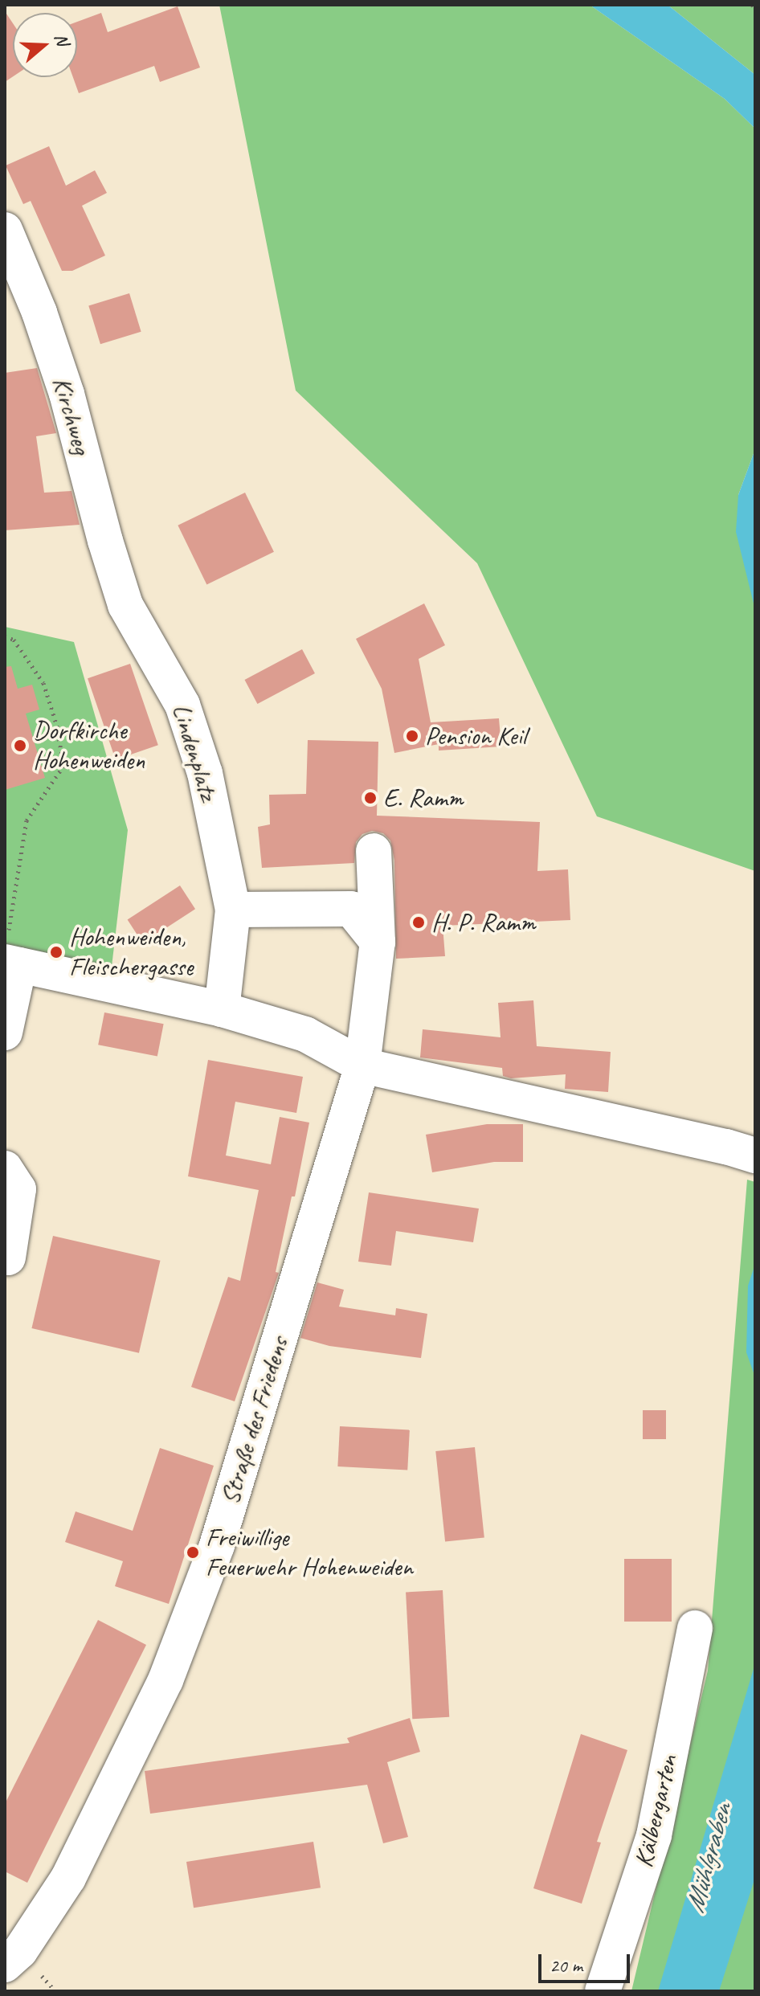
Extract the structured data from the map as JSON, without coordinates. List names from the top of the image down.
{
  "streets": {
    "street": [
      "Kirchweg",
      "Lindenplatz",
      "Straße des Friedens",
      "Kälbergarten"
    ]
  },
  "crossings": [
    ["Kirchweg", "Lindenplatz"]
  ],
  "water": ["Mühlgraben"],
  "places": [
    "Pension Keil",
    "Dorfkirche Hohenweiden",
    "E. Ramm",
    "H. P. Ramm",
    "Hohenweiden, Fleischergasse",
    "Freiwillige Feuerwehr Hohenweiden"
  ],
  "scale_bar": "20 m",
  "north": "right"
}
